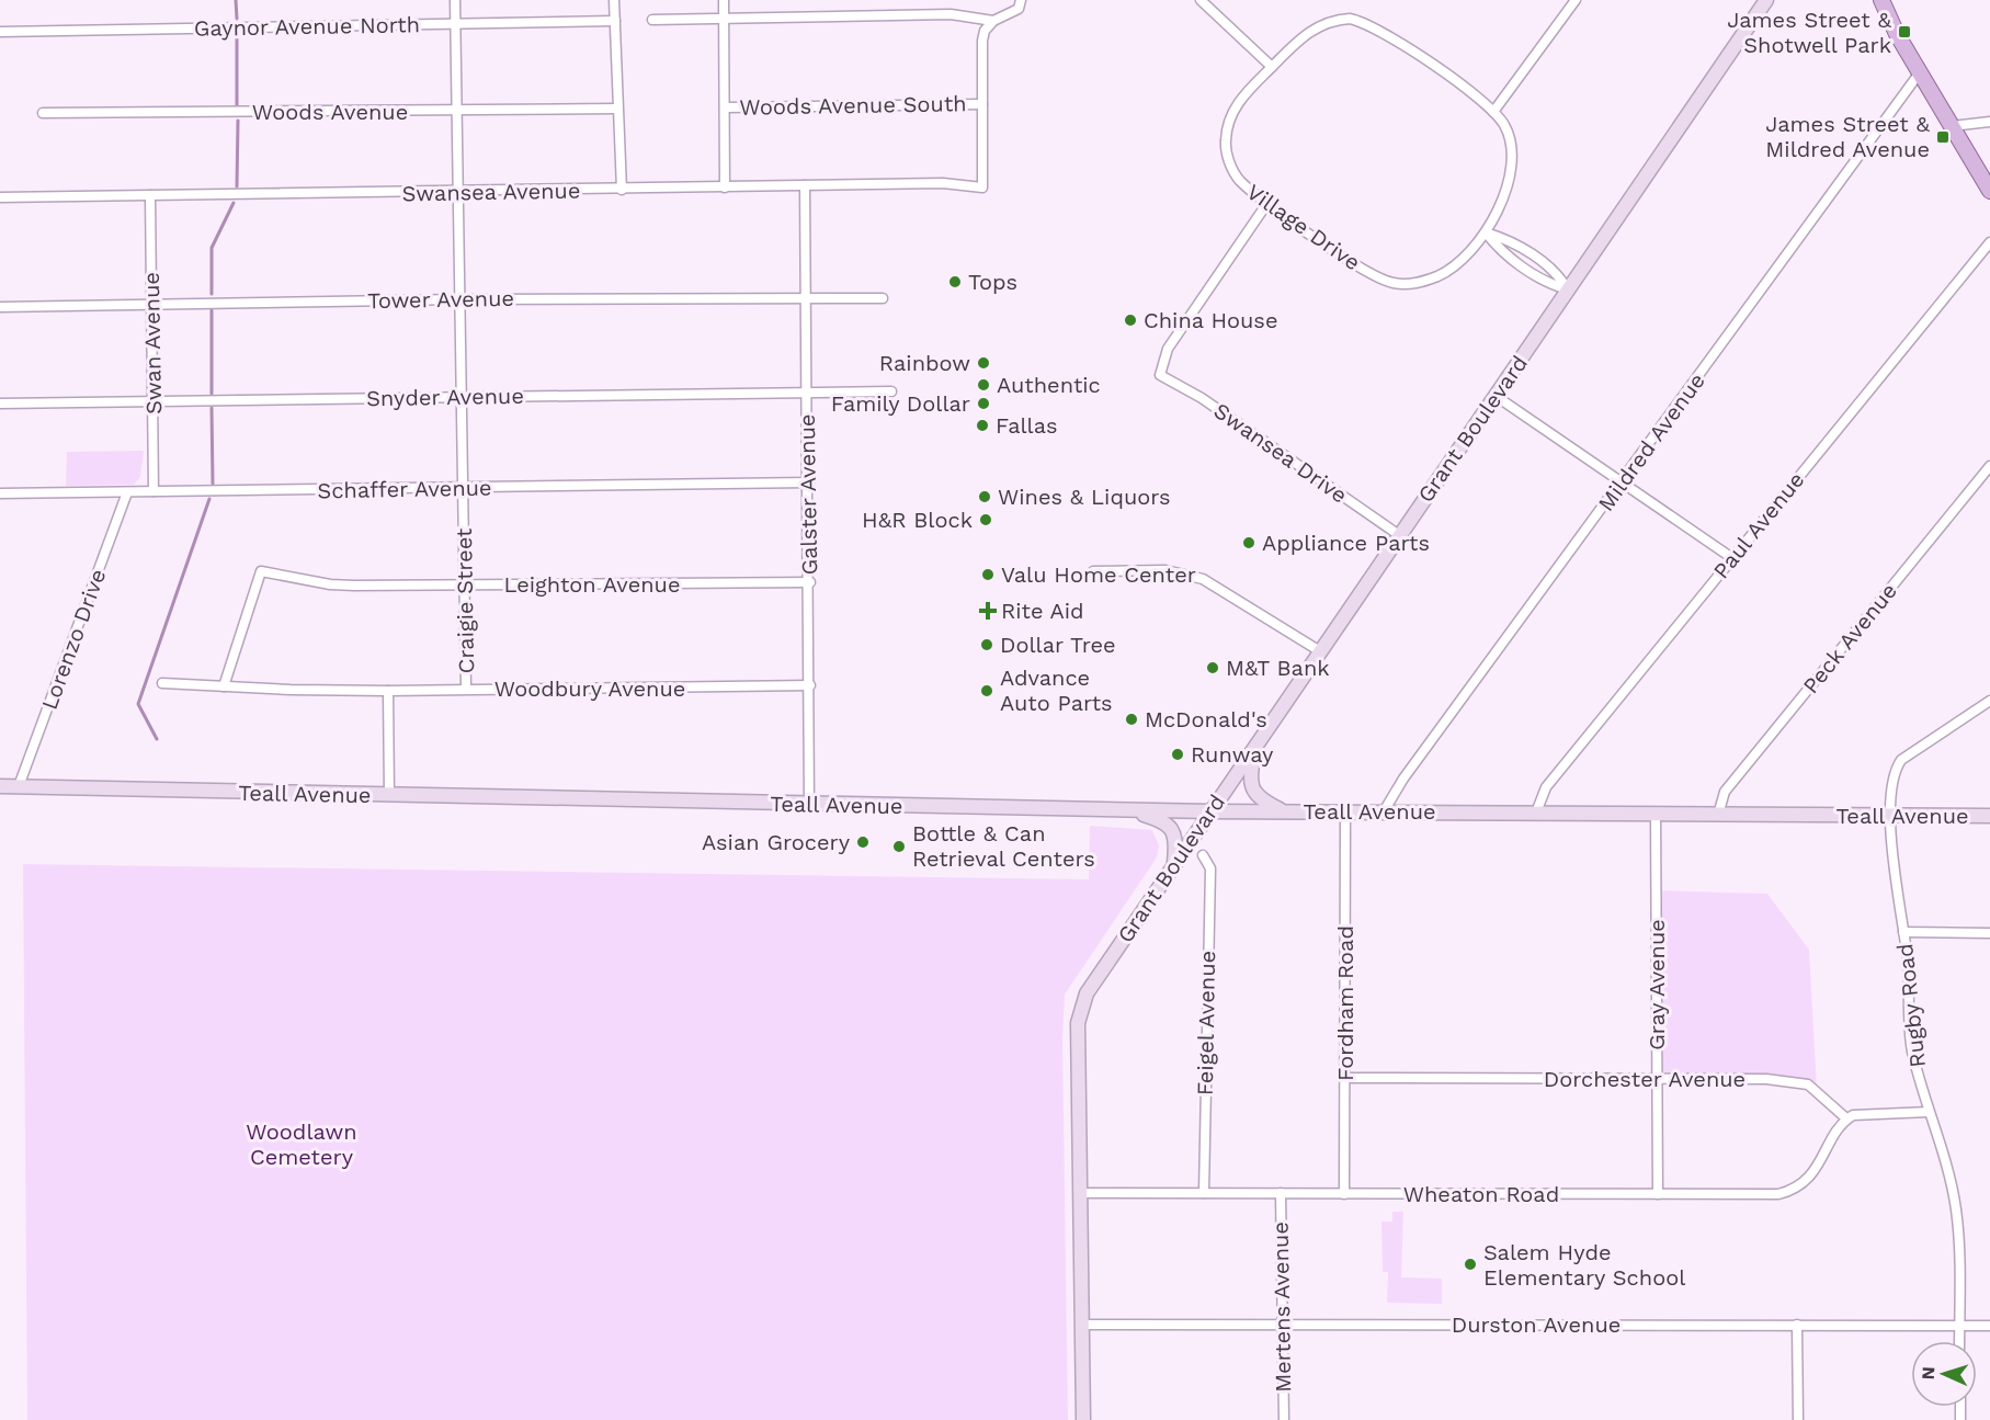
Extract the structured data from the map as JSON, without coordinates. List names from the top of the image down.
{
  "streets": {
    "street": [
      "Gaynor Avenue North",
      "Woods Avenue South",
      "Woods Avenue",
      "Swansea Avenue",
      "Village Drive",
      "Tower Avenue",
      "Swan Avenue",
      "Snyder Avenue",
      "Grant Boulevard",
      "Mildred Avenue",
      "Swansea Drive",
      "Schaffer Avenue",
      "Galster Avenue",
      "Paul Avenue",
      "Leighton Avenue",
      "Craigie Street",
      "Peck Avenue",
      "Lorenzo Drive",
      "Woodbury Avenue",
      "Teall Avenue",
      "Gray Avenue",
      "Fordham Road",
      "Rugby Road",
      "Feigel Avenue",
      "Dorchester Avenue",
      "Wheaton Road",
      "Mertens Avenue",
      "Durston Avenue"
    ]
  },
  "crossings": [
    ["Gaynor Avenue North", "Craigie Street"],
    ["Woods Avenue South", "Swansea Avenue"],
    ["Woods Avenue", "Craigie Street"],
    ["Swansea Avenue", "Swan Avenue"],
    ["Swansea Avenue", "Galster Avenue"],
    ["Swansea Avenue", "Craigie Street"],
    ["Village Drive", "Swansea Drive"],
    ["Tower Avenue", "Swan Avenue"],
    ["Tower Avenue", "Galster Avenue"],
    ["Tower Avenue", "Craigie Street"],
    ["Swan Avenue", "Snyder Avenue"],
    ["Swan Avenue", "Schaffer Avenue"],
    ["Snyder Avenue", "Galster Avenue"],
    ["Snyder Avenue", "Craigie Street"],
    ["Grant Boulevard", "Swansea Drive"],
    ["Grant Boulevard", "Teall Avenue"],
    ["Grant Boulevard", "Wheaton Road"],
    ["Grant Boulevard", "Durston Avenue"],
    ["Mildred Avenue", "Teall Avenue"],
    ["Schaffer Avenue", "Galster Avenue"],
    ["Schaffer Avenue", "Craigie Street"],
    ["Schaffer Avenue", "Lorenzo Drive"],
    ["Galster Avenue", "Leighton Avenue"],
    ["Galster Avenue", "Woodbury Avenue"],
    ["Galster Avenue", "Teall Avenue"],
    ["Paul Avenue", "Teall Avenue"],
    ["Leighton Avenue", "Craigie Street"],
    ["Leighton Avenue", "Woodbury Avenue"],
    ["Craigie Street", "Woodbury Avenue"],
    ["Peck Avenue", "Teall Avenue"],
    ["Lorenzo Drive", "Teall Avenue"],
    ["Teall Avenue", "Gray Avenue"],
    ["Teall Avenue", "Fordham Road"],
    ["Teall Avenue", "Rugby Road"],
    ["Gray Avenue", "Dorchester Avenue"],
    ["Gray Avenue", "Wheaton Road"],
    ["Fordham Road", "Dorchester Avenue"],
    ["Fordham Road", "Wheaton Road"],
    ["Rugby Road", "Durston Avenue"],
    ["Feigel Avenue", "Wheaton Road"],
    ["Dorchester Avenue", "Wheaton Road"],
    ["Wheaton Road", "Mertens Avenue"],
    ["Mertens Avenue", "Durston Avenue"]
  ],
  "parks": ["Woodlawn Cemetery"],
  "places": {
    "transit": ["James Street & Shotwell Park", "James Street & Mildred Avenue"],
    "other": [
      "Tops",
      "China House",
      "Rainbow",
      "Authentic",
      "Family Dollar",
      "Fallas",
      "Wines & Liquors",
      "H&R Block",
      "Appliance Parts",
      "Valu Home Center",
      "Dollar Tree",
      "M&T Bank",
      "Advance Auto Parts",
      "McDonald's",
      "Runway",
      "Asian Grocery",
      "Bottle & Can Retrieval Centers",
      "Salem Hyde Elementary School"
    ],
    "health": ["Rite Aid"]
  },
  "north": "left"
}
